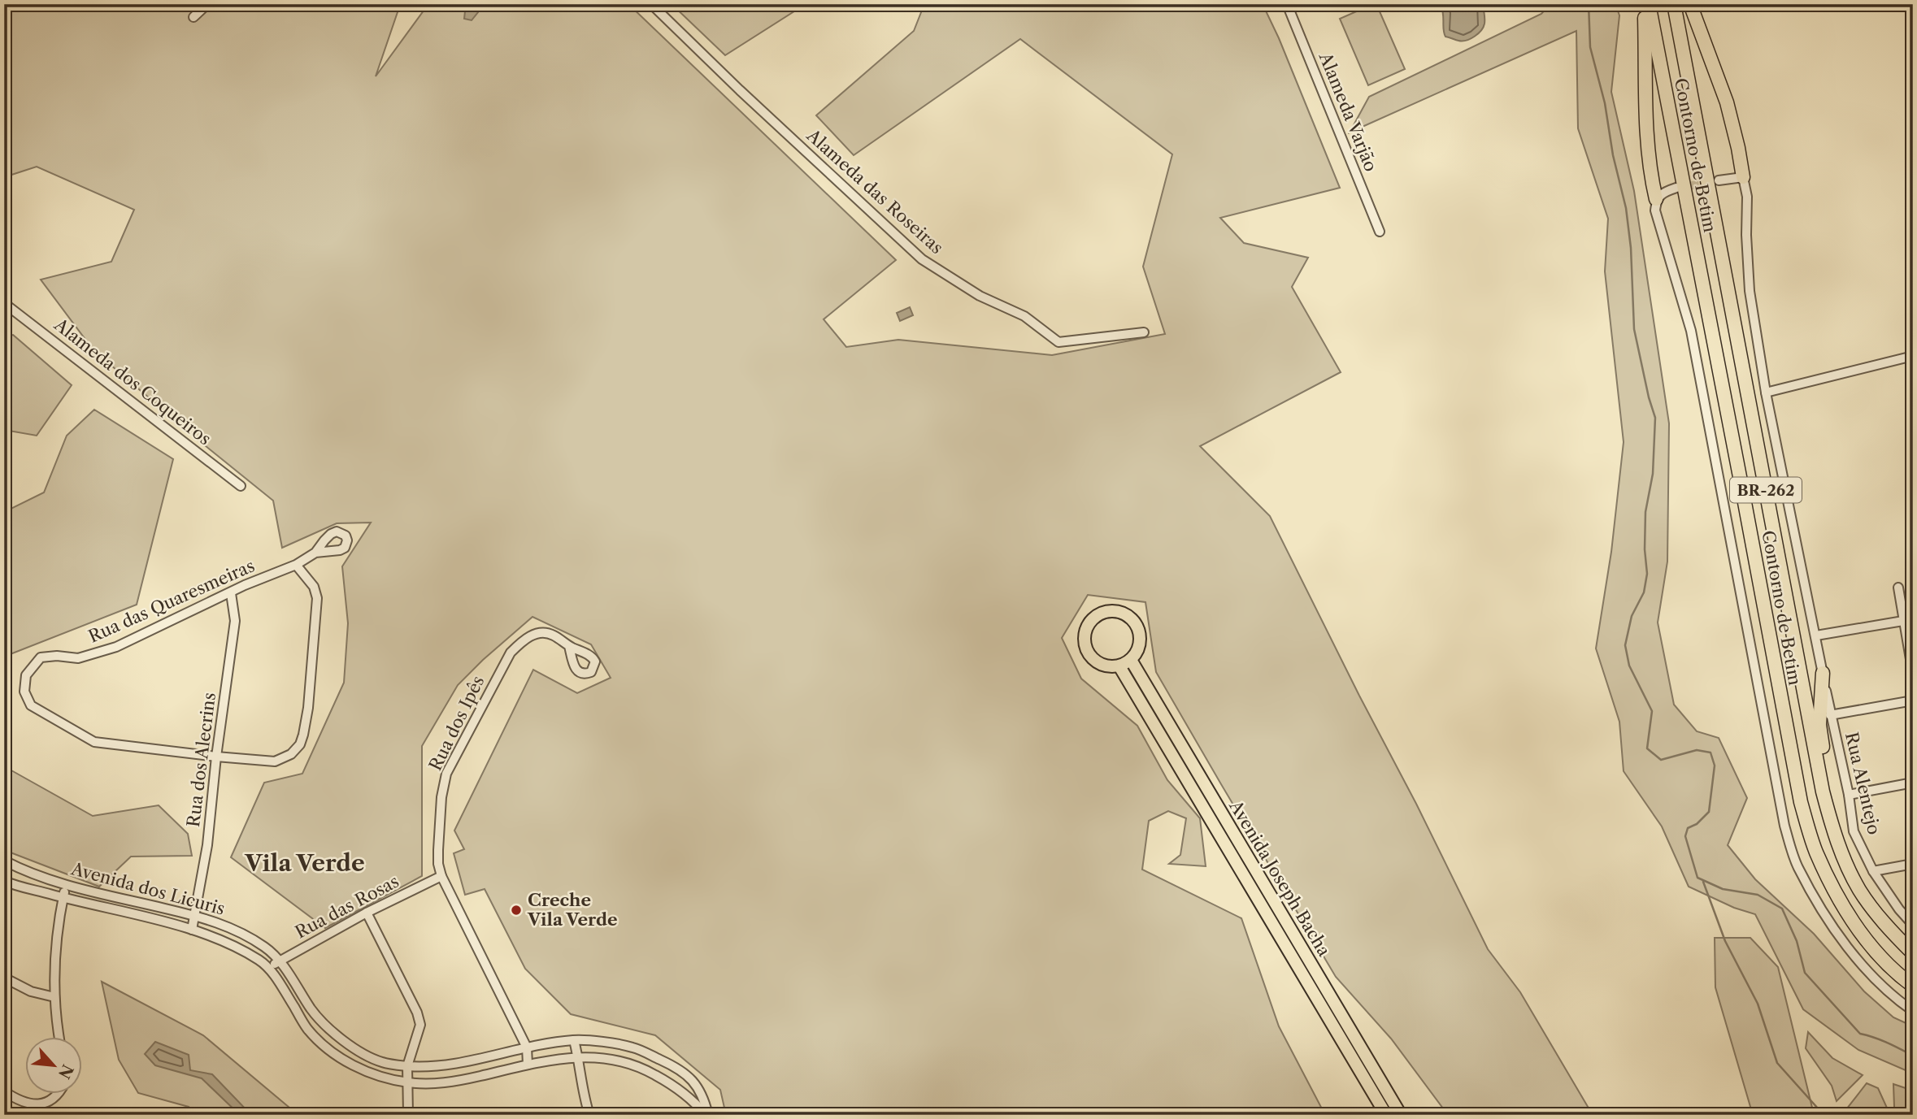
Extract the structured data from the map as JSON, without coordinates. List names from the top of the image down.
{
  "streets": {
    "highway": ["Contorno de Betim", "BR-262"],
    "main road": ["Avenida Joseph Bacha"],
    "street": [
      "Alameda Varjão",
      "Alameda das Roseiras",
      "Alameda dos Coqueiros",
      "Rua das Quaresmeiras",
      "Rua dos Ipês",
      "Rua dos Alecrins",
      "Rua Alentejo",
      "Avenida dos Licuris",
      "Rua das Rosas"
    ]
  },
  "crossings": [
    ["Contorno de Betim", "BR-262"],
    ["BR-262", "Rua Alentejo"],
    ["Rua das Quaresmeiras", "Rua dos Alecrins"],
    ["Rua dos Ipês", "Avenida dos Licuris"],
    ["Rua dos Ipês", "Rua das Rosas"],
    ["Rua dos Alecrins", "Avenida dos Licuris"],
    ["Avenida dos Licuris", "Rua das Rosas"]
  ],
  "districts": ["Vila Verde"],
  "places": ["Creche Vila Verde"],
  "north": "bottom right"
}
